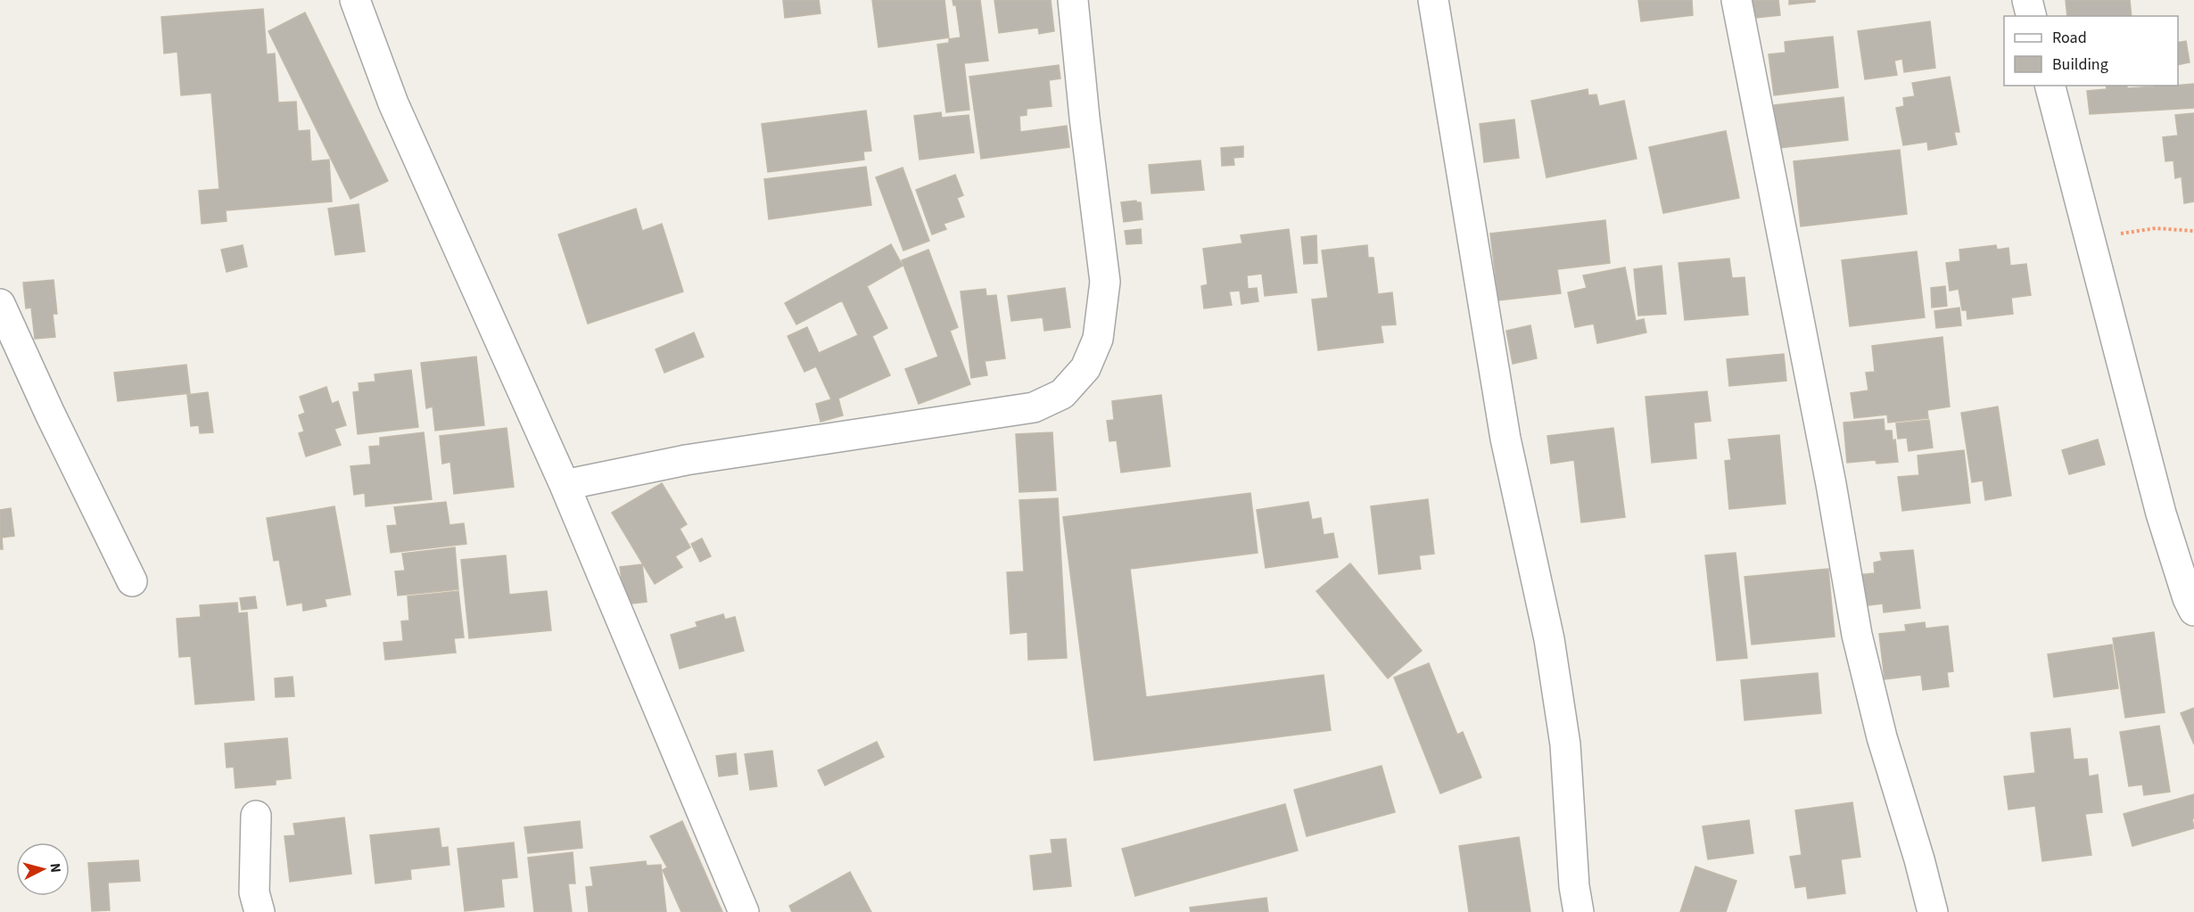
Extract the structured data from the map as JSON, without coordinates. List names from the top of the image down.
{
  "legend": ["Road", "Building"],
  "north": "right"
}
